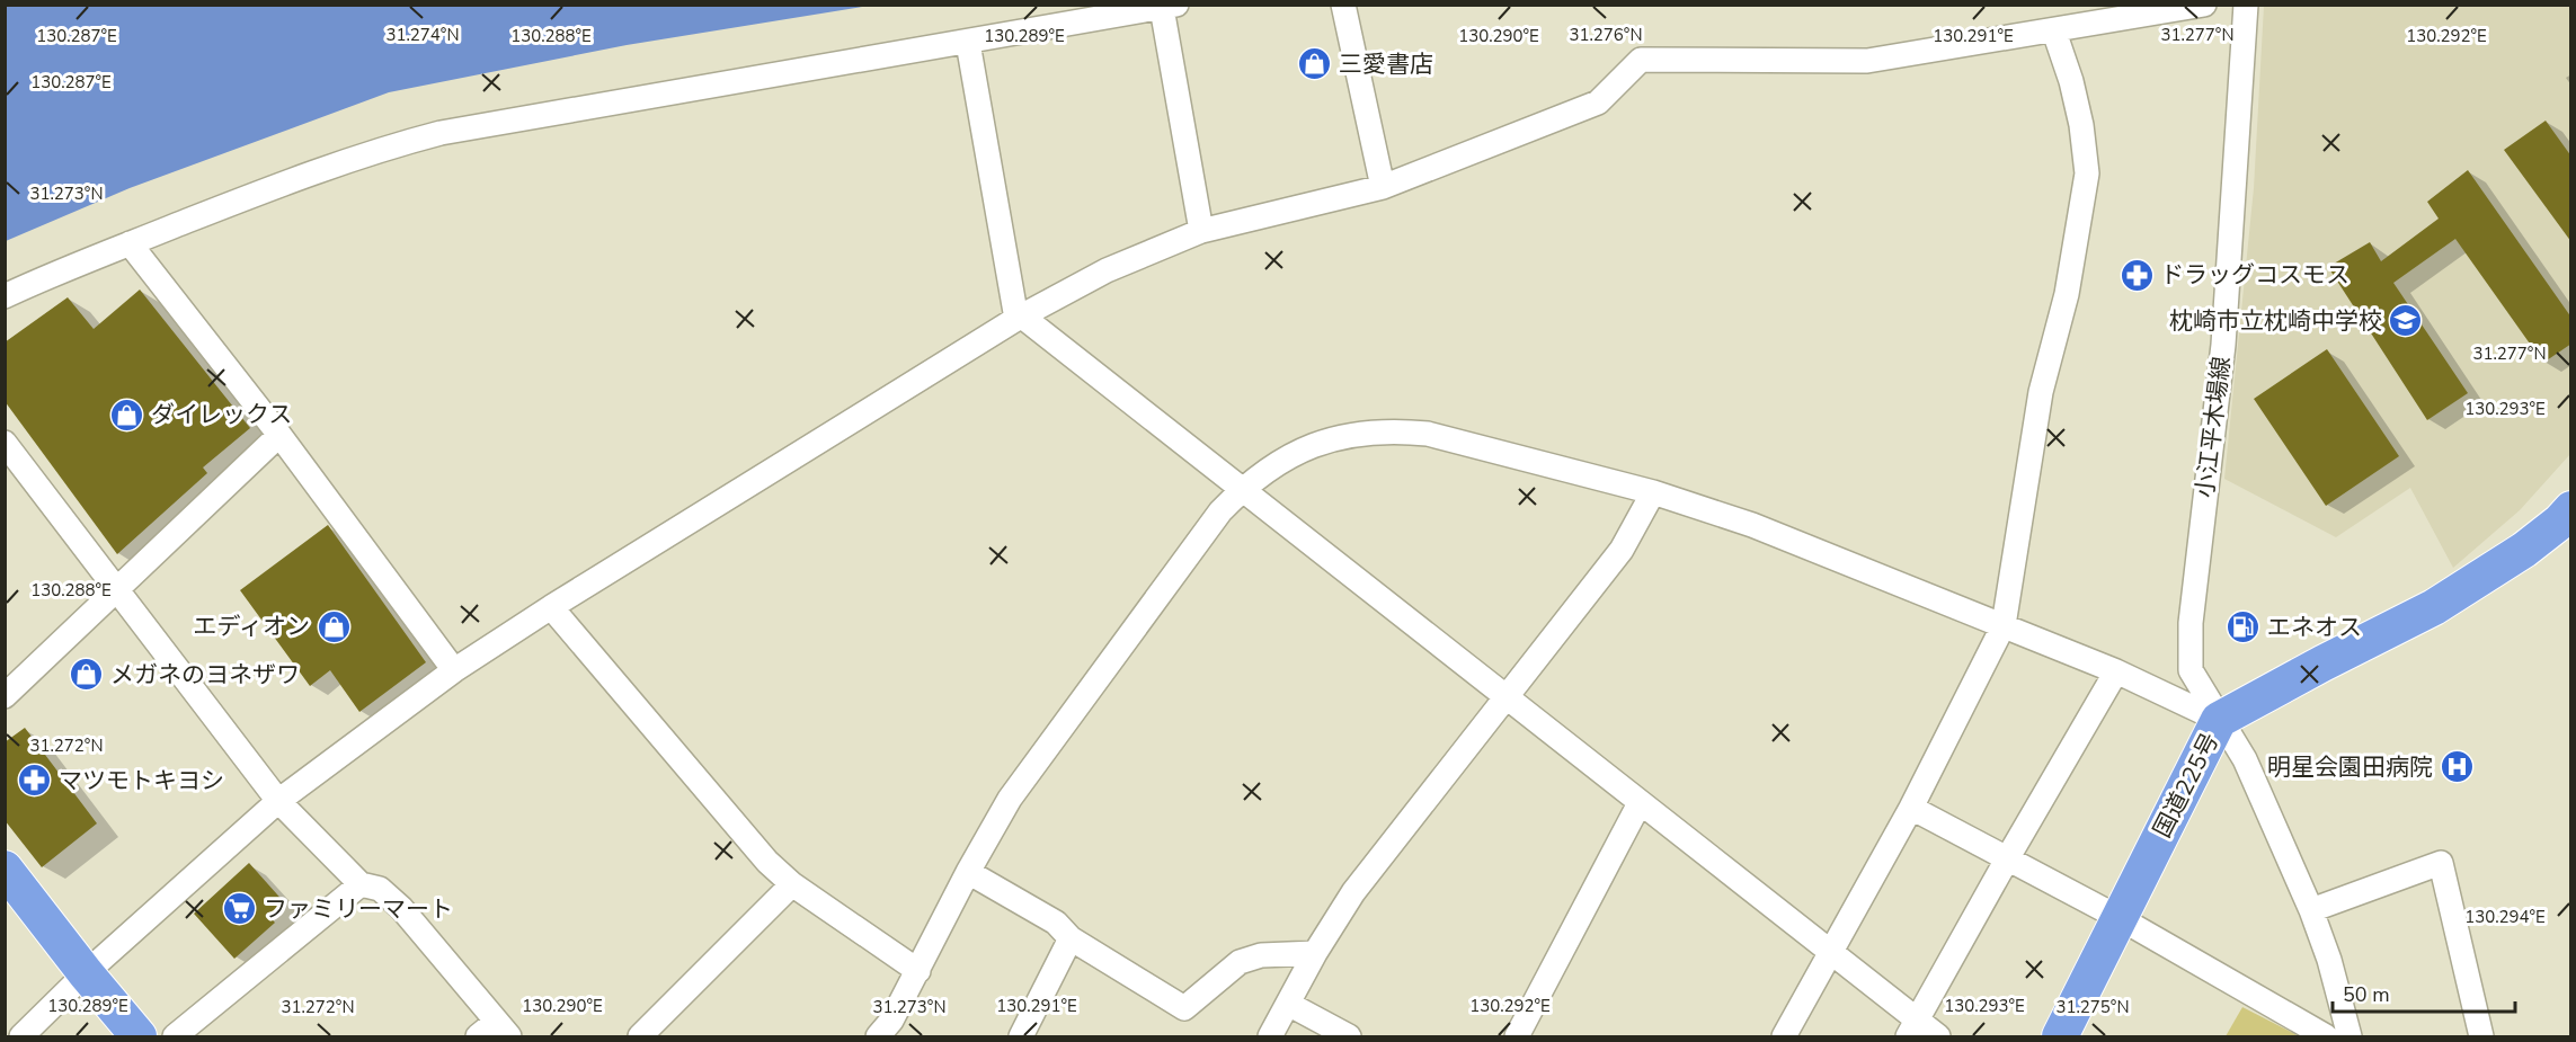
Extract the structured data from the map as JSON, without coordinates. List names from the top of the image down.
{
  "streets": {
    "highway": ["国道225号"],
    "street": ["小江平木場線"]
  },
  "crossings": [
    ["小江平木場線", "国道225号"]
  ],
  "places": {
    "shop": [
      "三愛書店",
      "ダイレックス",
      "エディオン",
      "メガネのヨネザワ"
    ],
    "pharmacy": ["ドラッグコスモス", "マツモトキヨシ"],
    "school or university": ["枕崎市立枕崎中学校"],
    "fuel station": ["エネオス"],
    "hospital": ["明星会園田病院"],
    "supermarket": ["ファミリーマート"]
  },
  "scale_bar": "50 m",
  "coordinates": [
    "31.274°N",
    "31.276°N",
    "31.277°N",
    "130.287°E",
    "130.288°E",
    "130.289°E",
    "130.290°E",
    "130.291°E",
    "130.292°E",
    "31.273°N",
    "130.293°E",
    "31.272°N",
    "130.294°E",
    "31.275°N"
  ]
}
